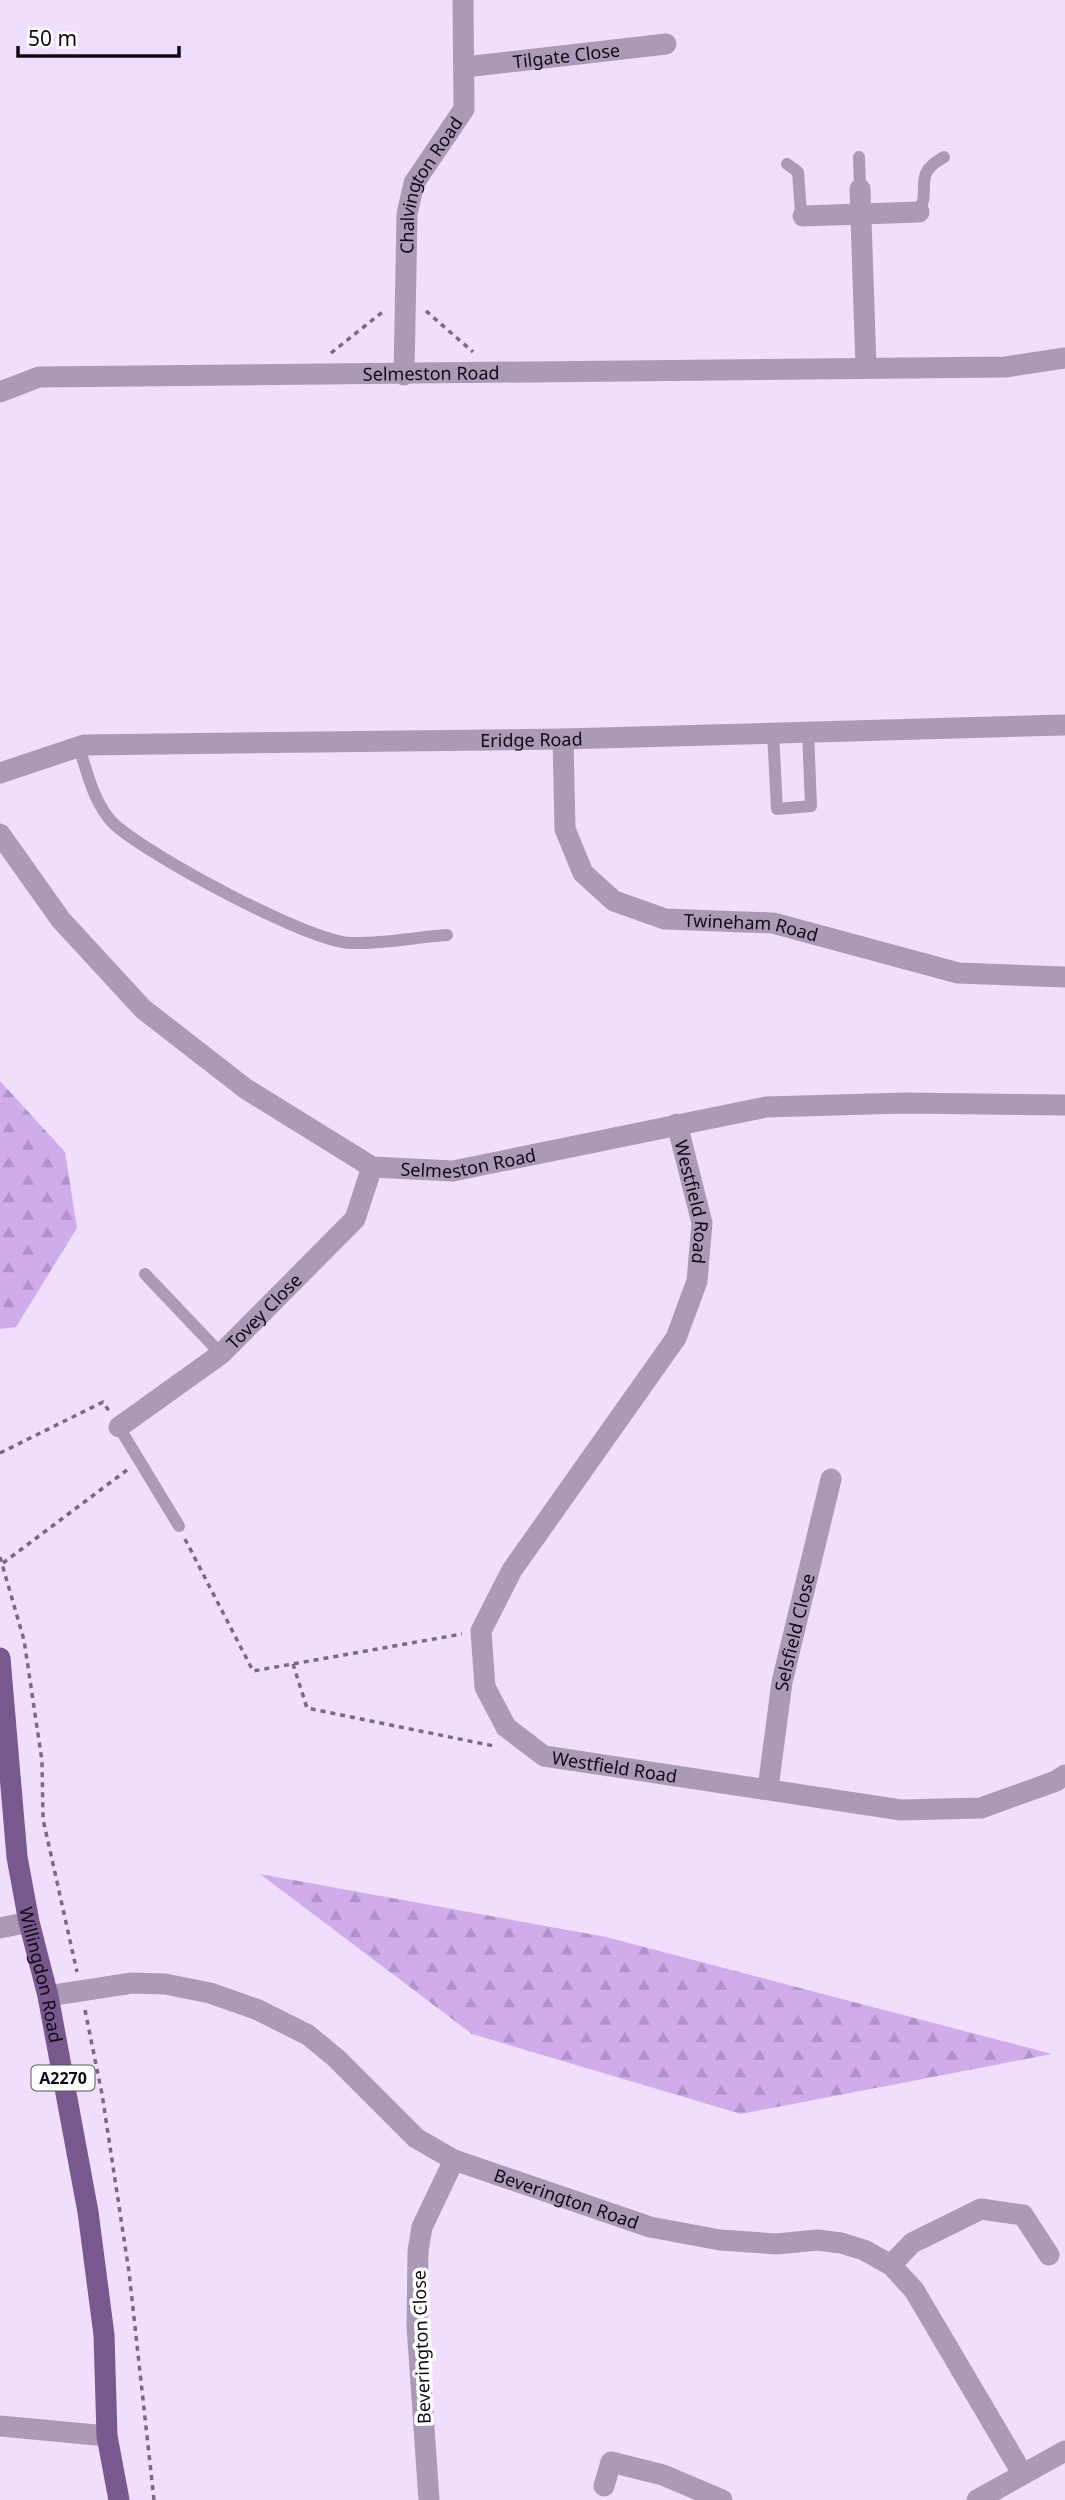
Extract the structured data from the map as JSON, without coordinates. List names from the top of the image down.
{
  "streets": {
    "main road": ["Willingdon Road", "A2270"],
    "street": [
      "Tilgate Close",
      "Chalvington Road",
      "Selmeston Road",
      "Eridge Road",
      "Twineham Road",
      "Westfield Road",
      "Tovey Close",
      "Selsfield Close",
      "Beverington Road",
      "Beverington Close"
    ]
  },
  "crossings": [
    ["Tilgate Close", "Chalvington Road"],
    ["Chalvington Road", "Selmeston Road"],
    ["Selmeston Road", "Westfield Road"],
    ["Selmeston Road", "Tovey Close"],
    ["Eridge Road", "Twineham Road"],
    ["Westfield Road", "Selsfield Close"],
    ["Willingdon Road", "Beverington Road"],
    ["Beverington Road", "Beverington Close"]
  ],
  "scale_bar": "50 m"
}
